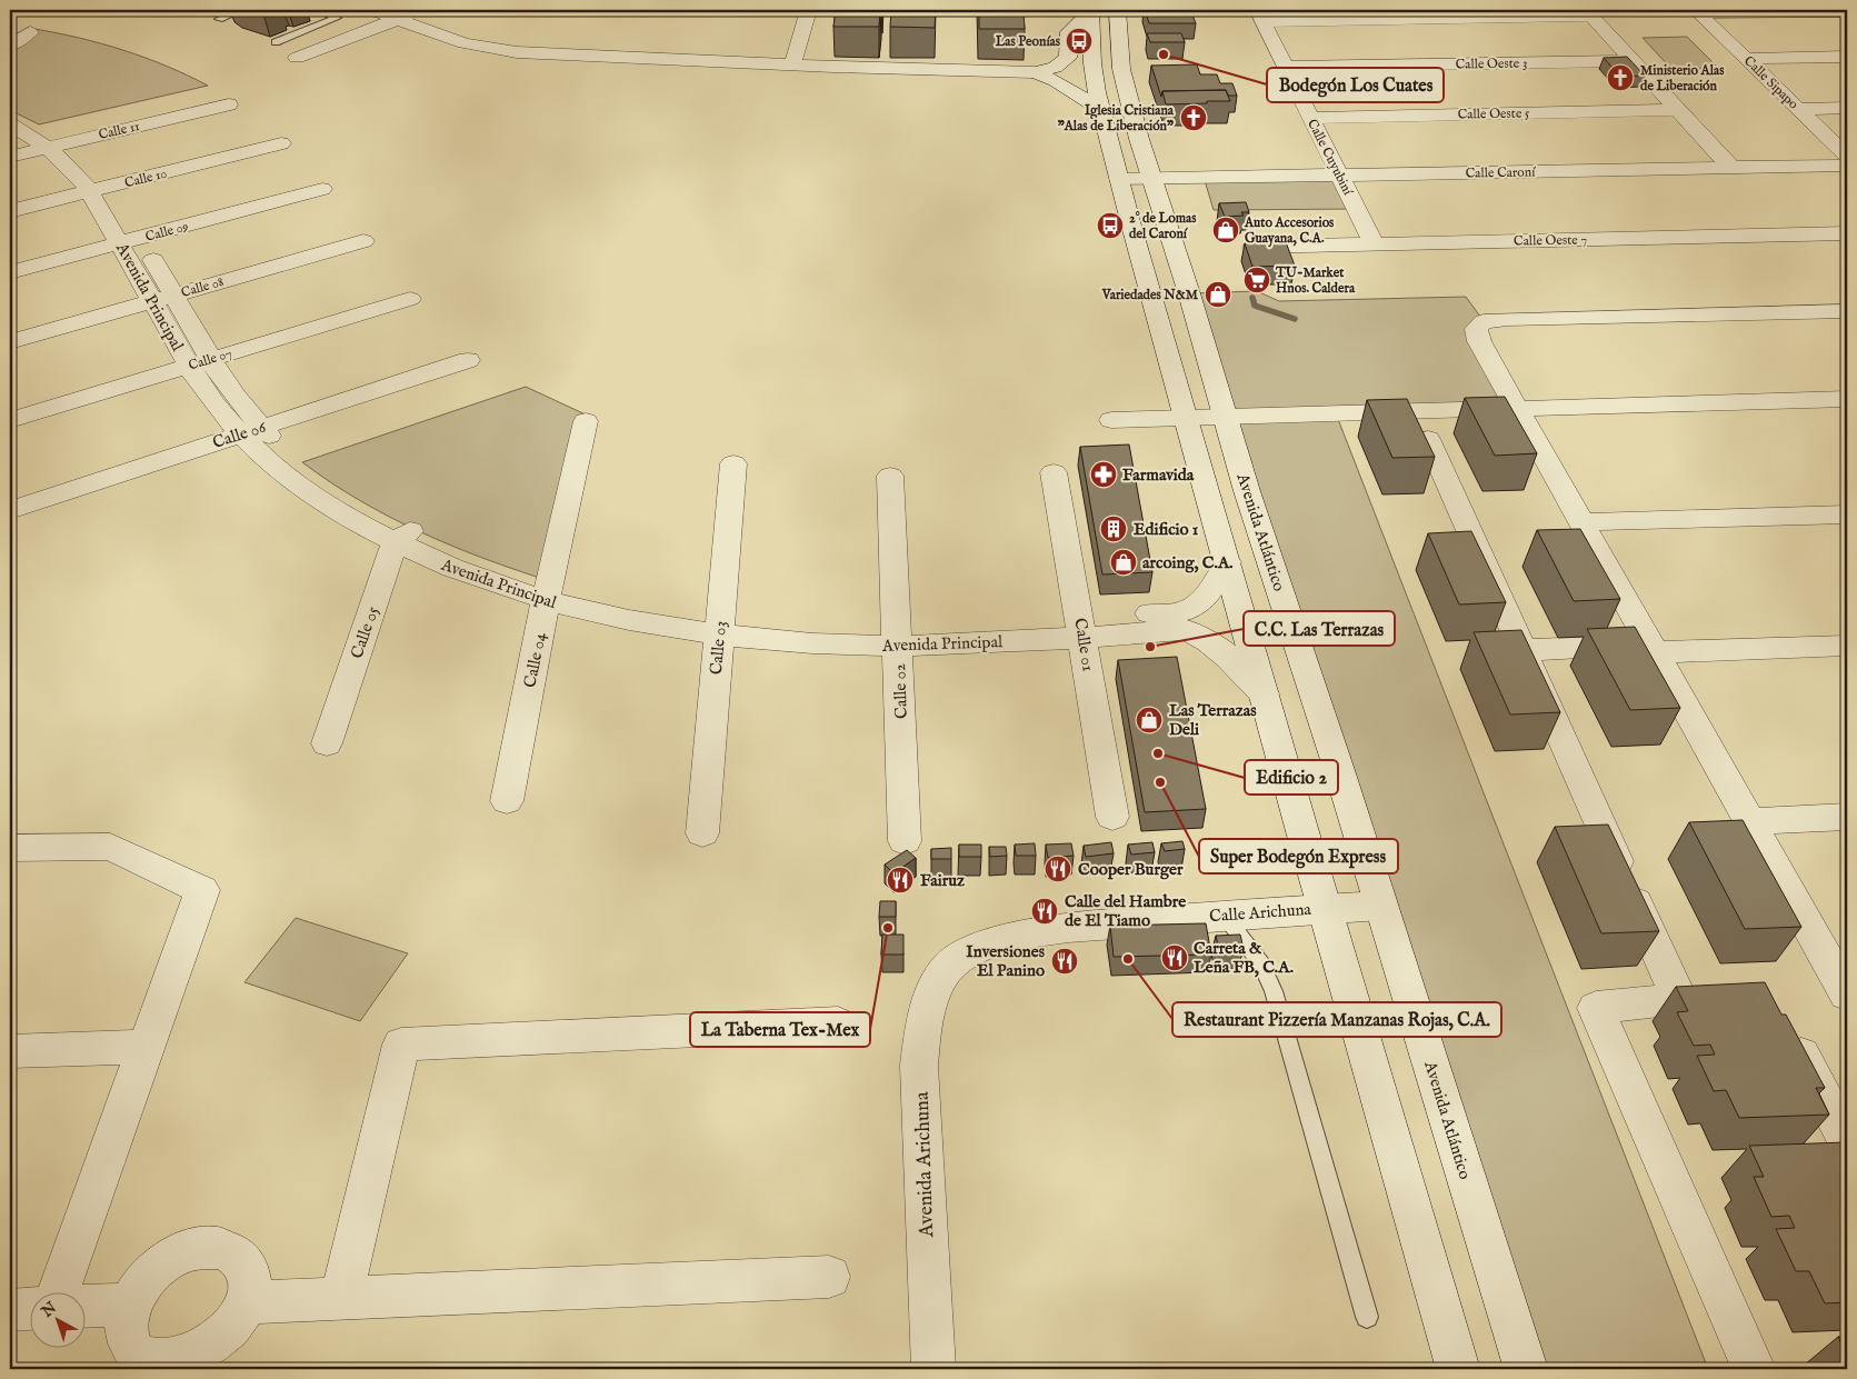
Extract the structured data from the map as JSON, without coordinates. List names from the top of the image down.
{
  "streets": {
    "street": [
      "Calle Oeste 3",
      "Calle Sipapo",
      "Calle Oeste 5",
      "Calle 11",
      "Calle Cuyubiní",
      "Calle Caroní",
      "Calle 10",
      "Calle 09",
      "Calle Oeste 7",
      "Calle 08",
      "Avenida Principal",
      "Calle 07",
      "Calle 06",
      "Avenida Atlántico",
      "Calle 05",
      "Calle 01",
      "Calle 03",
      "Calle 04",
      "Calle 02",
      "Calle Arichuna",
      "Avenida Arichuna"
    ]
  },
  "crossings": [
    ["Calle Oeste 3", "Calle Cuyubiní"],
    ["Calle Oeste 5", "Calle Cuyubiní"],
    ["Calle 11", "Avenida Principal"],
    ["Calle Cuyubiní", "Calle Caroní"],
    ["Calle Cuyubiní", "Calle Oeste 7"],
    ["Calle Caroní", "Avenida Atlántico"],
    ["Calle 10", "Avenida Principal"],
    ["Calle 09", "Avenida Principal"],
    ["Calle 08", "Avenida Principal"],
    ["Avenida Principal", "Calle 07"],
    ["Avenida Principal", "Calle 06"],
    ["Avenida Principal", "Calle 05"],
    ["Avenida Principal", "Calle 01"],
    ["Avenida Principal", "Calle 03"],
    ["Avenida Principal", "Calle 04"],
    ["Avenida Principal", "Calle 02"],
    ["Avenida Atlántico", "Calle Arichuna"],
    ["Calle Arichuna", "Avenida Arichuna"]
  ],
  "places": {
    "bus stop": ["Las Peonías", "2° de Lomas del Caroní"],
    "other": [
      "Bodegón Los Cuates",
      "C.C. Las Terrazas",
      "Edificio 2",
      "Super Bodegón Express",
      "La Taberna Tex-Mex",
      "Restaurant Pizzería Manzanas Rojas, C.A."
    ],
    "church": ["Ministerio Alas de Liberación", "Iglesia Cristiana \"Alas de Liberación\""],
    "shop": [
      "Auto Accesorios Guayana, C.A.",
      "Variedades N&M",
      "arcoing, C.A.",
      "Las Terrazas Deli"
    ],
    "supermarket": ["TU-Market Hnos. Caldera"],
    "pharmacy": ["Farmavida"],
    "building": ["Edificio 1"],
    "restaurant": [
      "Cooper Burger",
      "Fairuz",
      "Calle del Hambre de El Tiamo",
      "Carreta & Leña FB, C.A.",
      "Inversiones El Panino"
    ]
  },
  "north": "top left"
}
